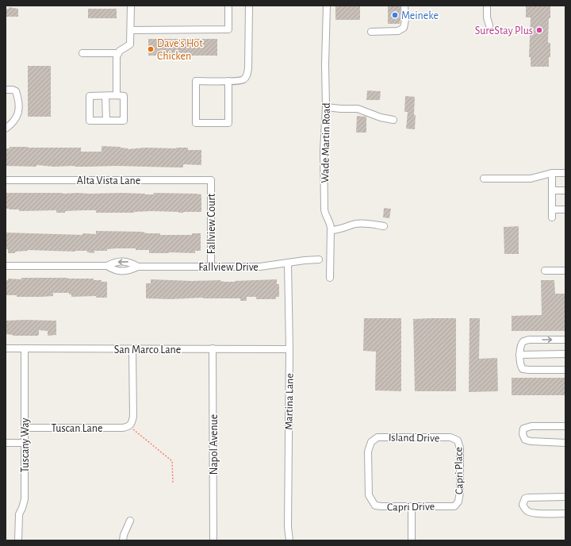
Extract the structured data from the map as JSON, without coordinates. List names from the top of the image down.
{
  "streets": {
    "street": [
      "Wade Martin Road",
      "Alta Vista Lane",
      "Fallview Court",
      "Fallview Drive",
      "San Marco Lane",
      "Martina Lane",
      "Tuscan Lane",
      "Island Drive",
      "Napol Avenue",
      "Tuscany Way",
      "Capri Place",
      "Capri Drive"
    ]
  },
  "crossings": [
    ["Alta Vista Lane", "Fallview Court"],
    ["Fallview Court", "Fallview Drive"],
    ["Fallview Drive", "Martina Lane"],
    ["San Marco Lane", "Martina Lane"],
    ["San Marco Lane", "Napol Avenue"],
    ["San Marco Lane", "Tuscany Way"],
    ["Tuscan Lane", "Tuscany Way"],
    ["Island Drive", "Capri Place"],
    ["Island Drive", "Capri Drive"],
    ["Capri Place", "Capri Drive"]
  ],
  "places": ["Meineke", "SureStay Plus", "Dave's Hot Chicken"]
}
